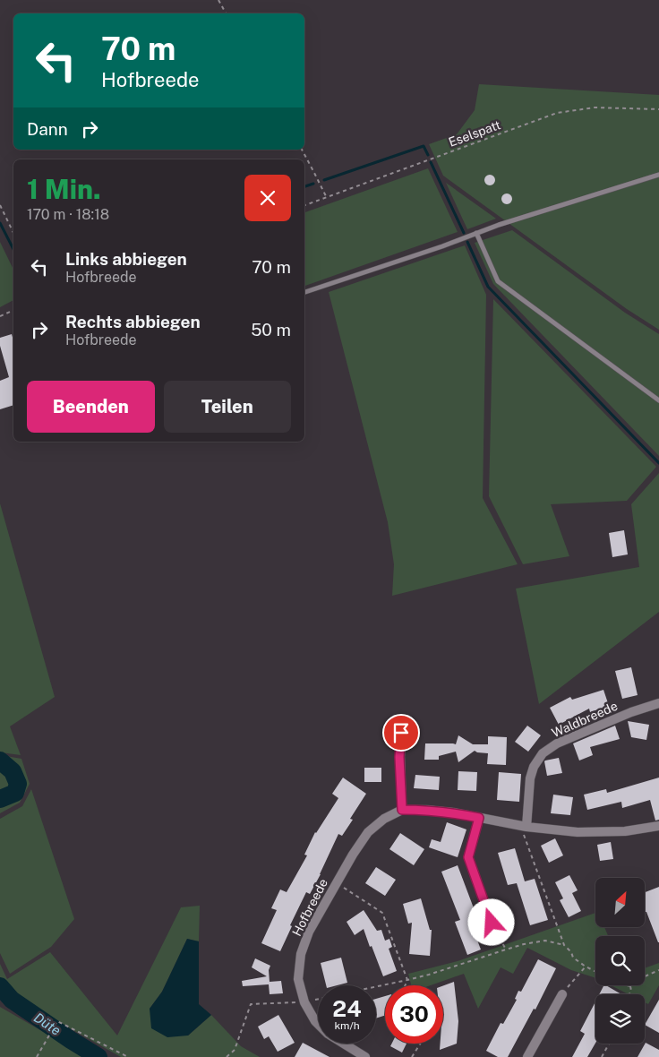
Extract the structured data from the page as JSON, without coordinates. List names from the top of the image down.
{
  "streets": {
    "street": ["Waldbreede", "Hofbreede"],
    "path": ["Eselspatt"]
  },
  "crossings": [
    ["Waldbreede", "Hofbreede"]
  ],
  "water": ["Düte"],
  "north": "top right",
  "page": {
    "turn": ["70 m", "Hofbreede"],
    "then": "Dann",
    "heading": ["1 Min.", "170 m · 18:18"],
    "list": [
      {
        "name": "Links abbiegen",
        "note": "Hofbreede",
        "value": "70 m"
      },
      {
        "name": "Rechts abbiegen",
        "note": "Hofbreede",
        "value": "50 m"
      }
    ],
    "buttons": ["Beenden", "Teilen"],
    "speed": "24 km/h",
    "limit": "30"
  }
}
